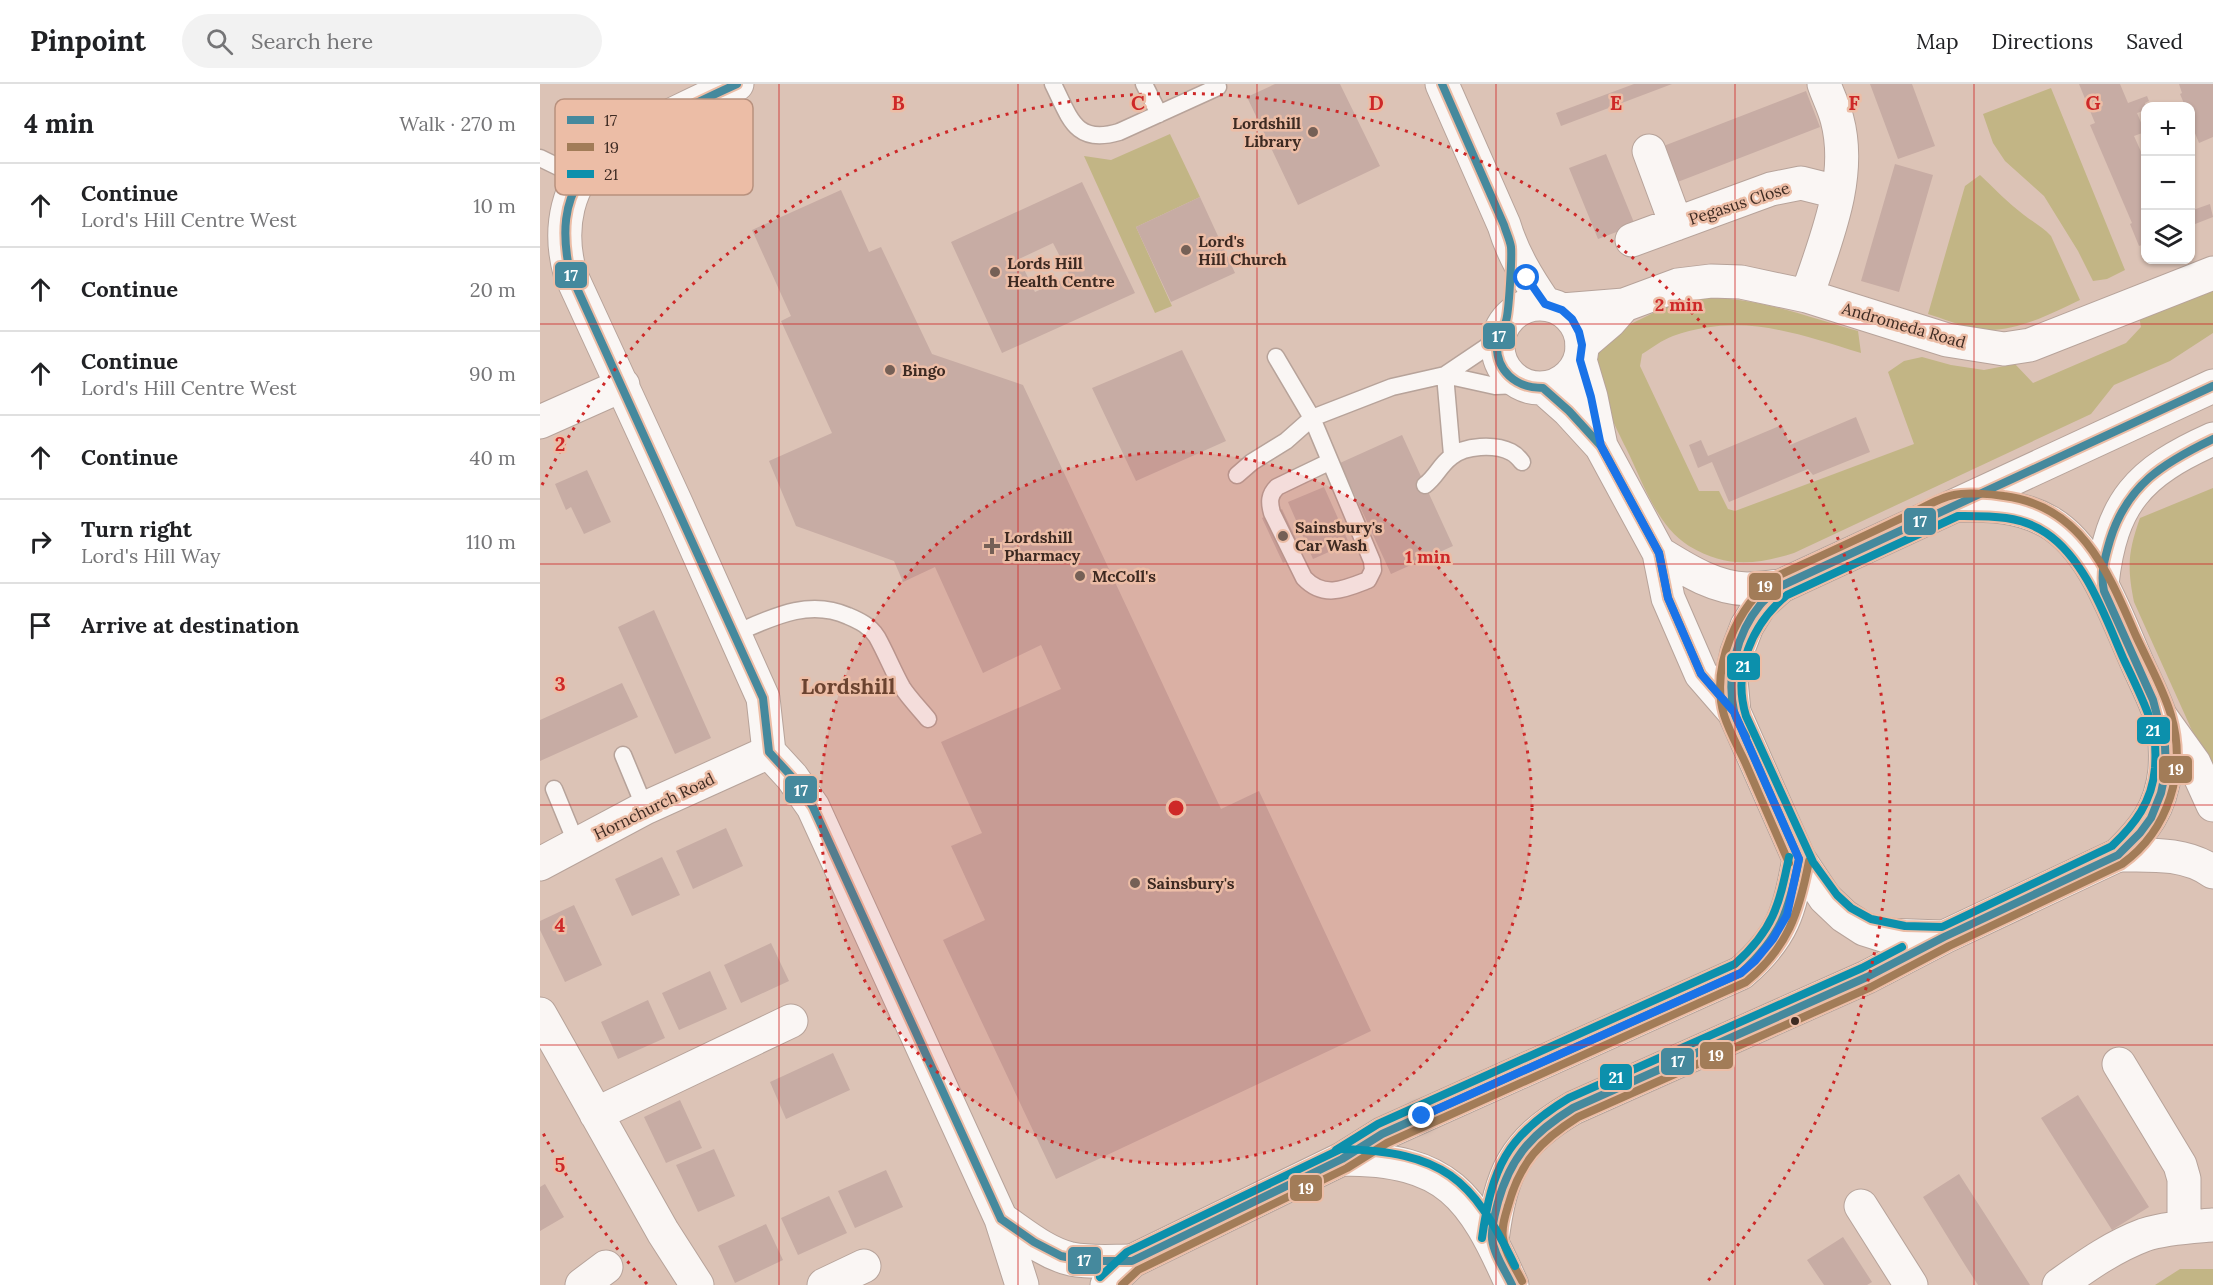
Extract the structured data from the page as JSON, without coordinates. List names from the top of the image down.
{
  "streets": {
    "street": ["Pegasus Close", "Andromeda Road", "Hornchurch Road"]
  },
  "districts": ["Lordshill"],
  "places": {
    "other": [
      "Lordshill Library",
      "Lord's Hill Church",
      "Lords Hill Health Centre",
      "Bingo",
      "Sainsbury's Car Wash",
      "McColl's",
      "Sainsbury's"
    ],
    "health": ["Lordshill Pharmacy"]
  },
  "lines": ["transit line 17", "transit line 19", "transit line 21"],
  "legend": ["17", "19", "21"],
  "page": {
    "header": "Pinpoint",
    "search": "Search here",
    "nav": ["Map", "Directions", "Saved"],
    "heading": ["4 min", "Walk · 270 m"],
    "map_buttons": ["+", "−"],
    "list": [
      ["Continue", "Lord's Hill Centre West", "10 m"],
      ["Continue", "20 m"],
      ["Continue", "Lord's Hill Centre West", "90 m"],
      ["Continue", "40 m"],
      ["Turn right", "Lord's Hill Way", "110 m"],
      "Arrive at destination"
    ]
  },
  "grid": {
    "columns": [
      "B",
      "C",
      "D",
      "E",
      "F",
      "G"
    ],
    "rows": [
      "2",
      "3",
      "4",
      "5"
    ]
  },
  "rings": ["2 min", "1 min"]
}
